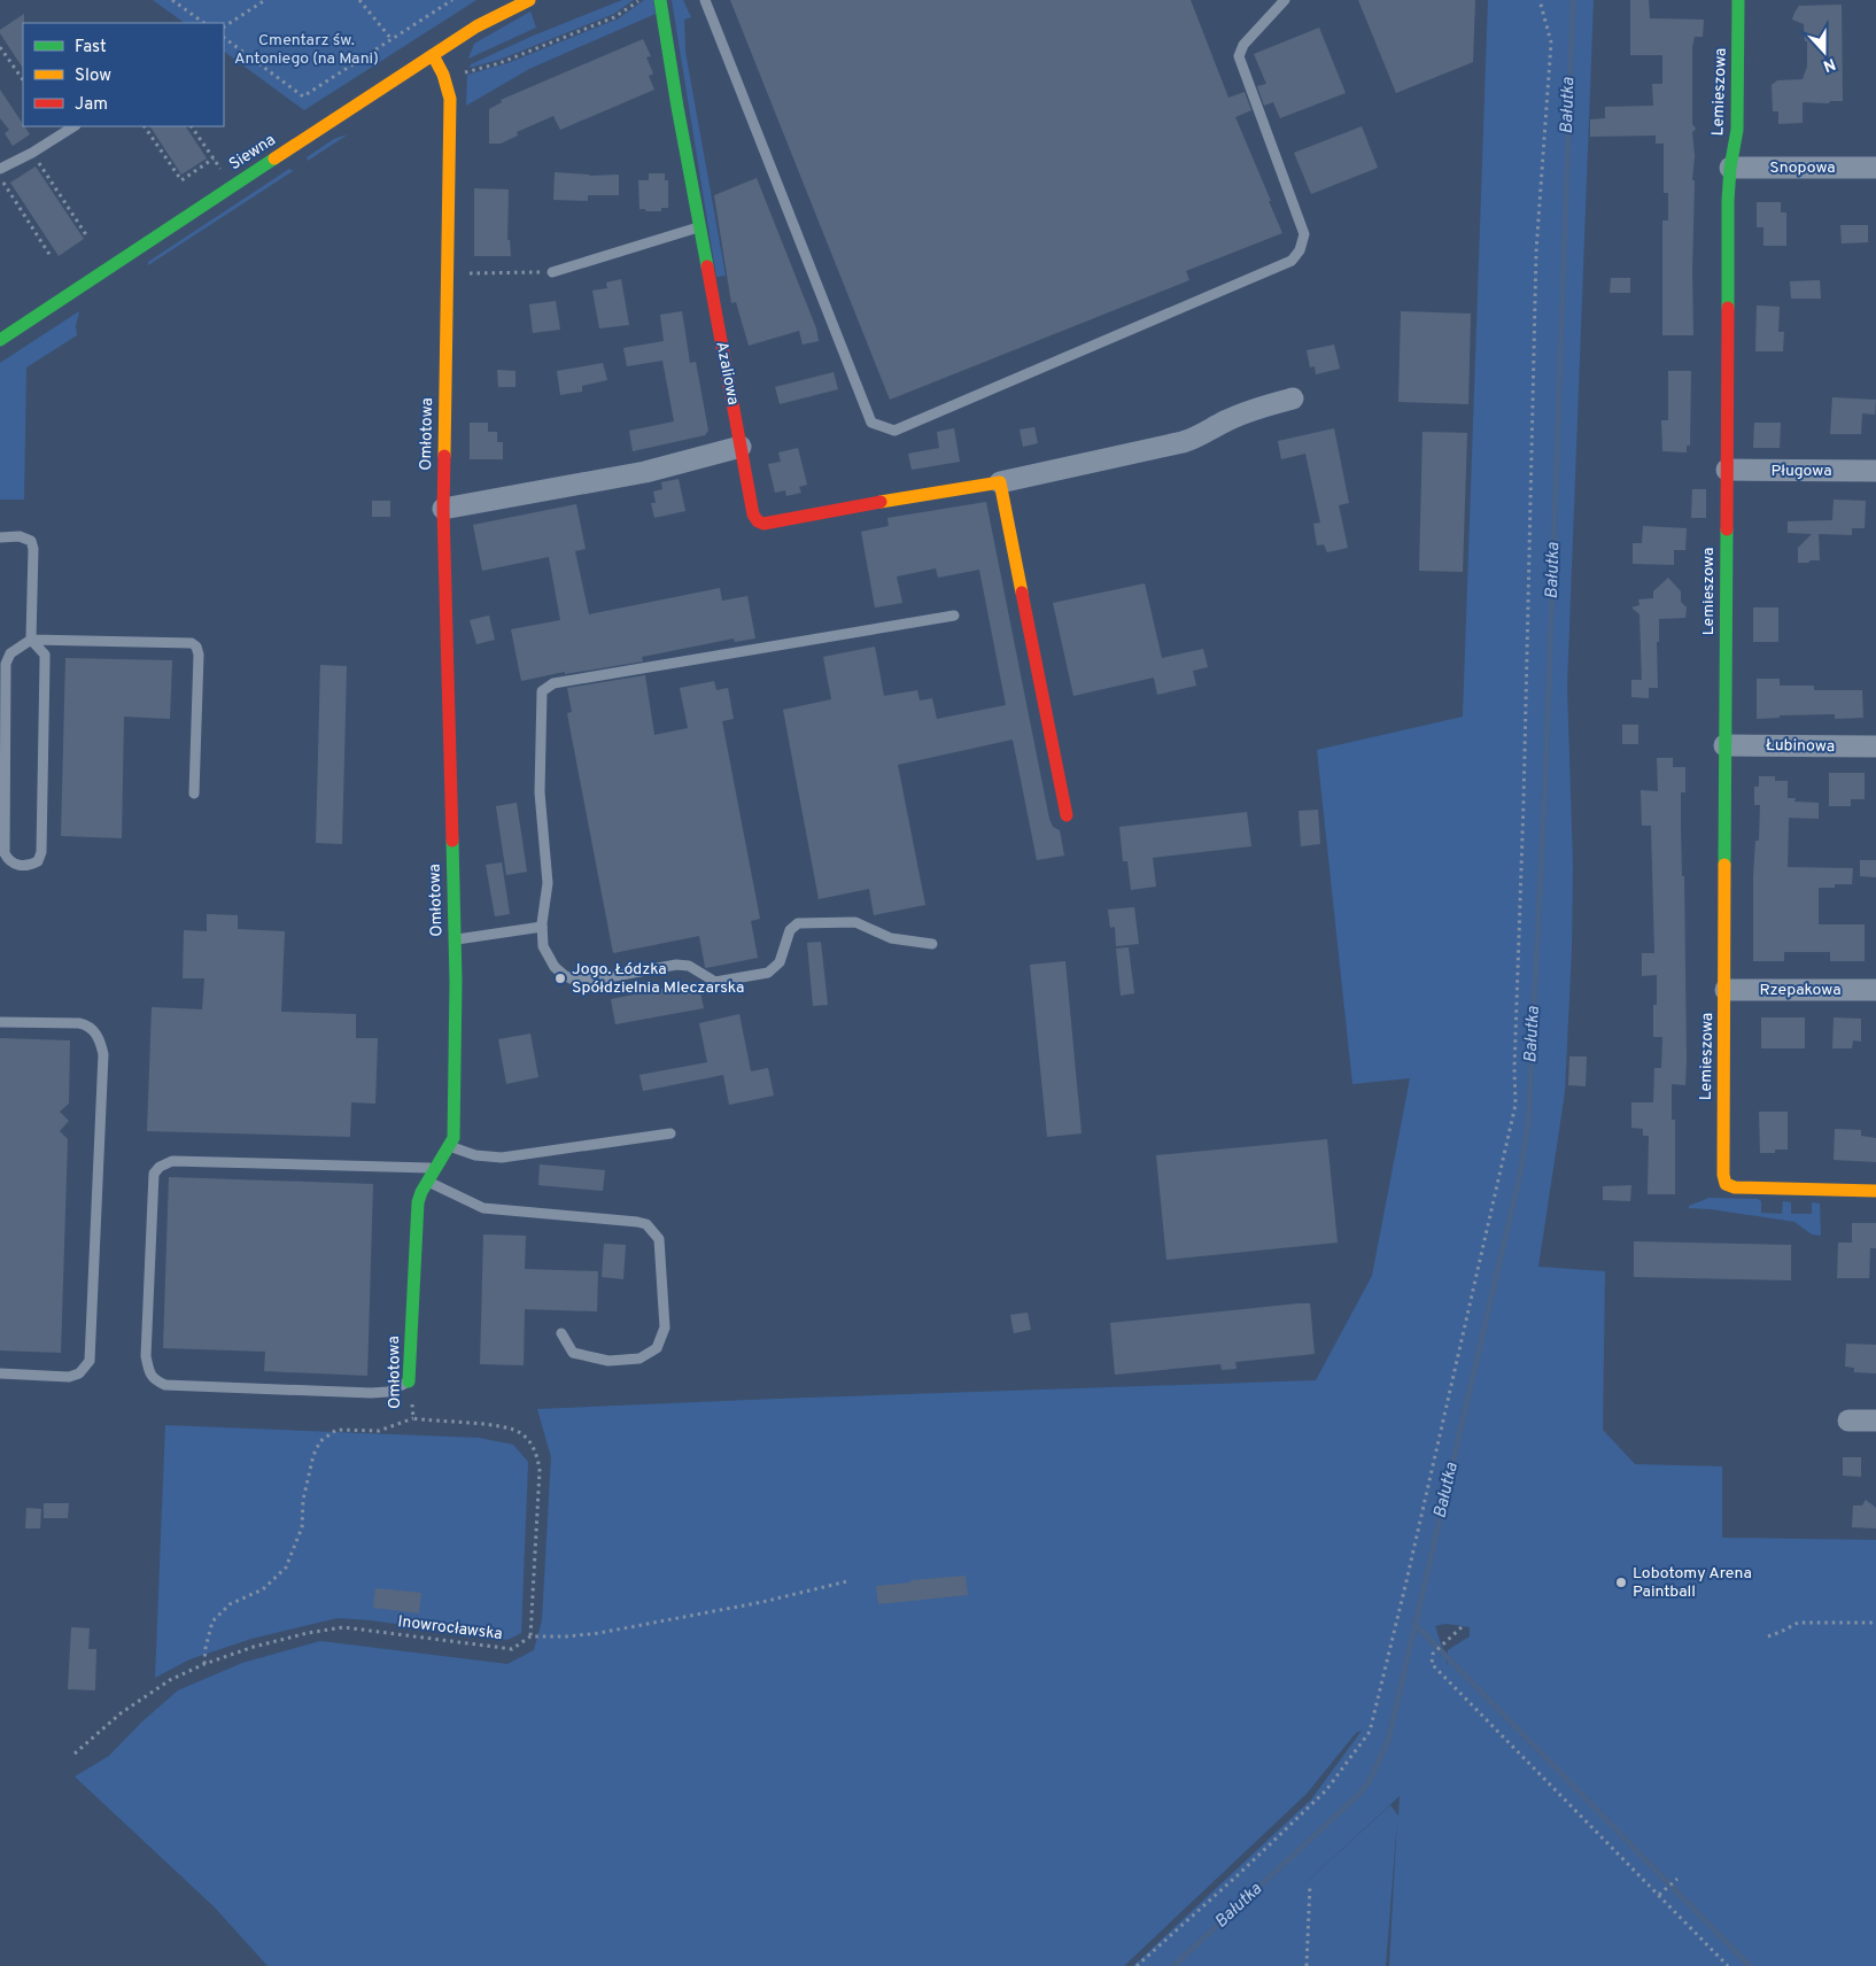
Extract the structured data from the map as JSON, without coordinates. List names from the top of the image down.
{
  "streets": {
    "street": [
      "Lemieszowa",
      "Siewna",
      "Snopowa",
      "Azaliowa",
      "Omłotowa",
      "Pługowa",
      "Łubinowa",
      "Rzepakowa"
    ],
    "path": ["Inowrocławska"]
  },
  "crossings": [
    ["Lemieszowa", "Snopowa"],
    ["Lemieszowa", "Pługowa"],
    ["Lemieszowa", "Łubinowa"],
    ["Lemieszowa", "Rzepakowa"],
    ["Siewna", "Omłotowa"],
    ["Omłotowa", "Inowrocławska"]
  ],
  "water": ["Bałutka"],
  "parks": ["Cmentarz św. Antoniego (na Mani)"],
  "places": ["Jogo. Łódzka Spółdzielnia Mleczarska", "Lobotomy Arena Paintball"],
  "legend": ["Fast", "Slow", "Jam"],
  "north": "bottom"
}
